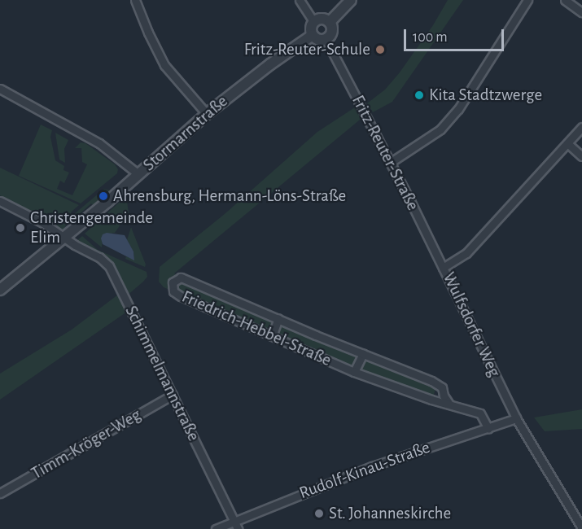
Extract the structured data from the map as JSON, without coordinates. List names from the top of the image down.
{
  "streets": {
    "street": [
      "Stormarnstraße",
      "Fritz-Reuter-Straße",
      "Wulfsdorfer Weg",
      "Friedrich-Hebbel-Straße",
      "Schimmelmannstraße",
      "Timm-Kröger-Weg",
      "Rudolf-Kinau-Straße"
    ]
  },
  "crossings": [
    ["Stormarnstraße", "Fritz-Reuter-Straße"],
    ["Stormarnstraße", "Schimmelmannstraße"],
    ["Fritz-Reuter-Straße", "Wulfsdorfer Weg"],
    ["Wulfsdorfer Weg", "Rudolf-Kinau-Straße"],
    ["Friedrich-Hebbel-Straße", "Rudolf-Kinau-Straße"],
    ["Schimmelmannstraße", "Timm-Kröger-Weg"],
    ["Schimmelmannstraße", "Rudolf-Kinau-Straße"]
  ],
  "places": [
    "Fritz-Reuter-Schule",
    "Kita Stadtzwerge",
    "Ahrensburg, Hermann-Löns-Straße",
    "Christengemeinde Elim",
    "St. Johanneskirche"
  ],
  "scale_bar": "100 m"
}
